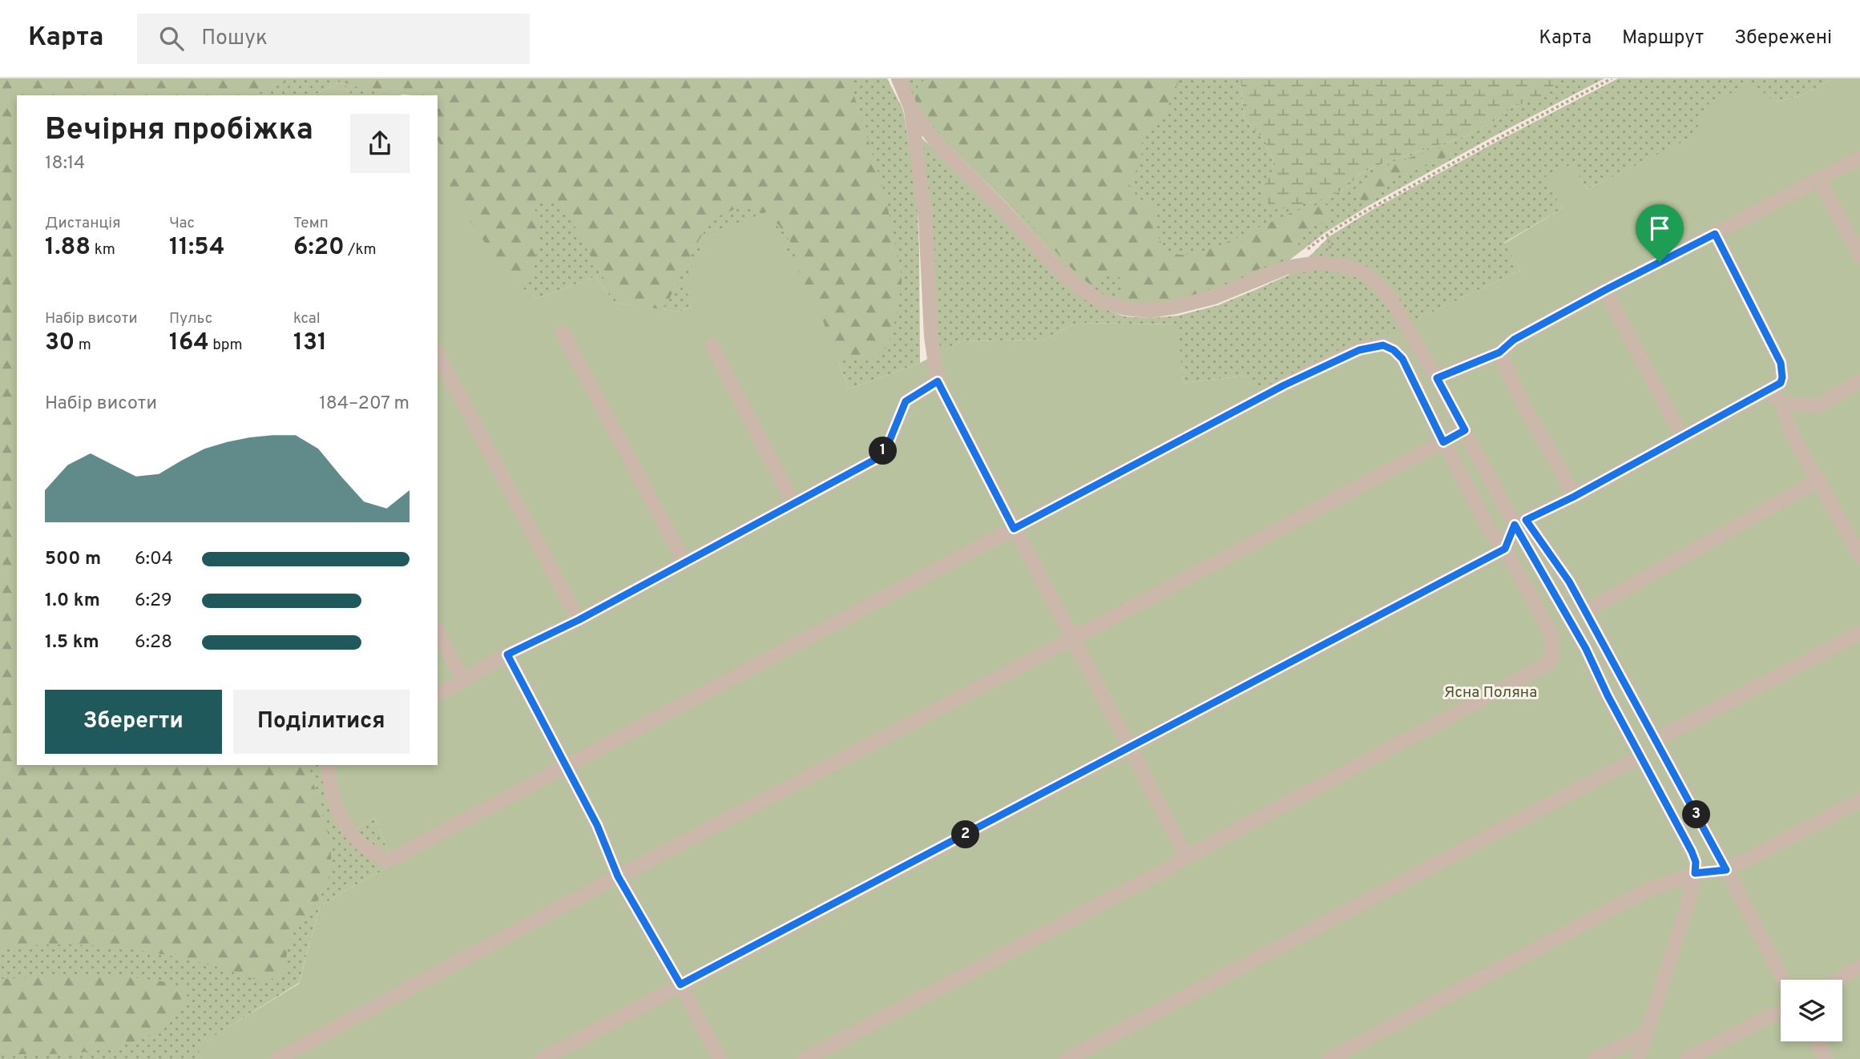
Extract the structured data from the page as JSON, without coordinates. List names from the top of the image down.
{
  "parks": ["Ясна Поляна"],
  "page": {
    "header": "Карта",
    "search": "Пошук",
    "nav": ["Карта", "Маршрут", "Збережені"],
    "heading": ["Вечірня пробіжка", "18:14"],
    "stats": [
      ["Дистанція", "1.88 km"],
      ["Час", "11:54"],
      ["Темп", "6:20 /km"],
      ["Набір висоти", "30 m"],
      ["Пульс", "164 bpm"],
      ["kcal", "131"]
    ],
    "chart": ["Набір висоти", "184–207 m"],
    "pins": ["1", "3", "2"],
    "list": [
      {
        "name": "500 m",
        "note": "6:04"
      },
      {
        "name": "1.0 km",
        "note": "6:29"
      },
      {
        "name": "1.5 km",
        "note": "6:28"
      }
    ],
    "buttons": ["Зберегти", "Поділитися"]
  }
}
